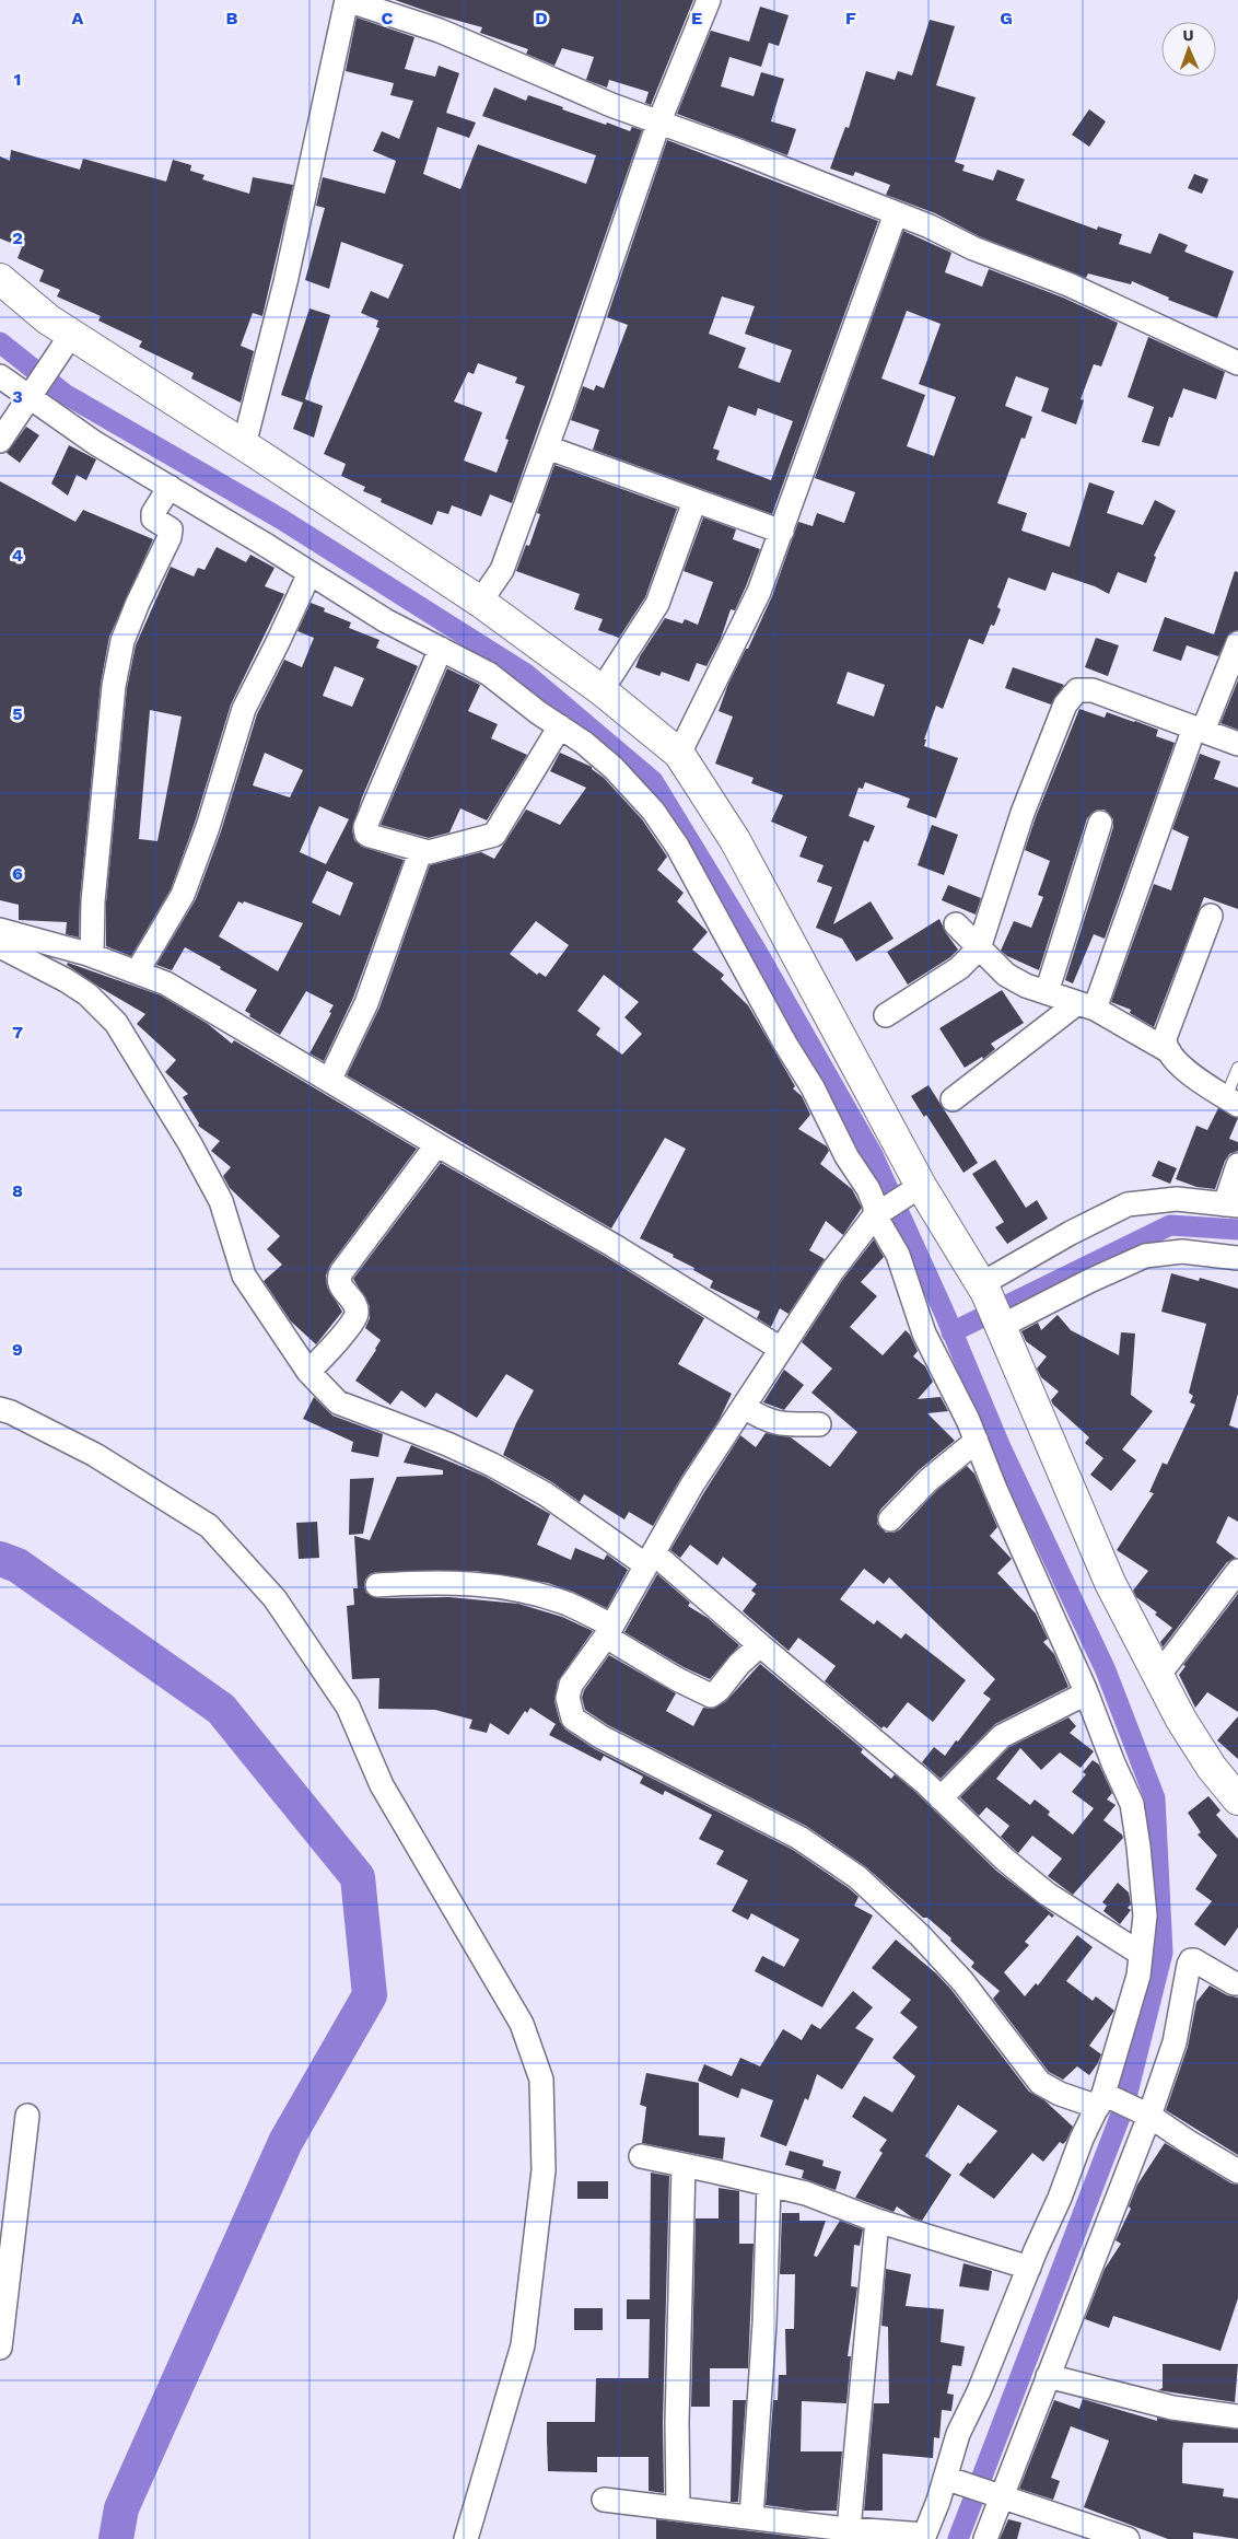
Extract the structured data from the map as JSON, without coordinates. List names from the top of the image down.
{
  "north": "top",
  "grid": {
    "columns": [
      "A",
      "B",
      "C",
      "D",
      "E",
      "F",
      "G"
    ],
    "rows": [
      "1",
      "2",
      "3",
      "4",
      "5",
      "6",
      "7",
      "8",
      "9"
    ]
  }
}
